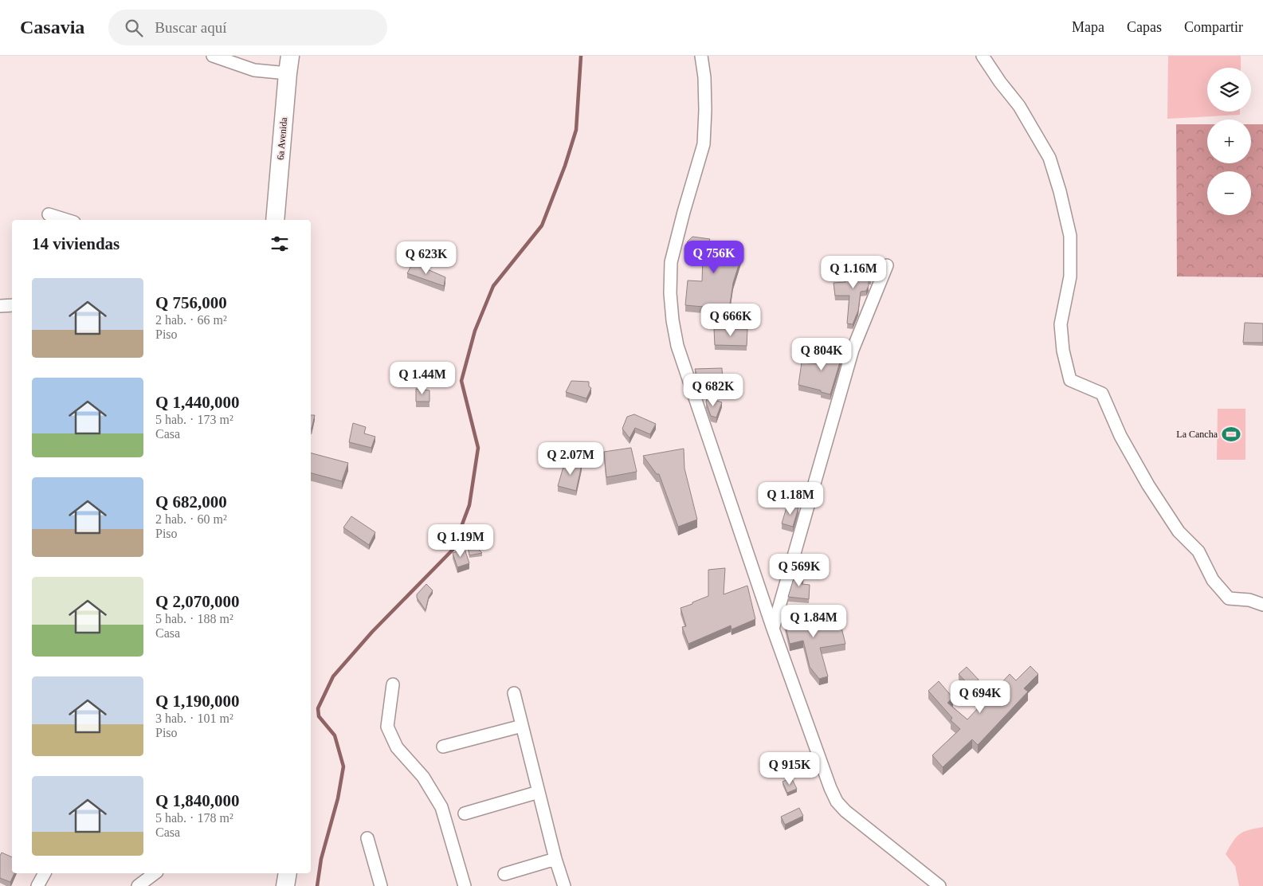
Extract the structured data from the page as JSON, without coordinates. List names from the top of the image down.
{
  "streets": {
    "street": ["6a Avenida"]
  },
  "places": {
    "sports": ["La Cancha"]
  },
  "page": {
    "header": "Casavia",
    "search": "Buscar aquí",
    "nav": ["Mapa", "Capas", "Compartir"],
    "map_buttons": ["+", "−"],
    "heading": "14 viviendas",
    "price": [
      "Q 756K",
      "Q 623K",
      "Q 1.16M",
      "Q 666K",
      "Q 804K",
      "Q 1.44M",
      "Q 682K",
      "Q 2.07M",
      "Q 1.18M",
      "Q 1.19M",
      "Q 569K",
      "Q 1.84M",
      "Q 694K",
      "Q 915K"
    ],
    "list": [
      {
        "name": "Q 756,000",
        "note": "2 hab. · 66 m² · Piso"
      },
      {
        "name": "Q 1,440,000",
        "note": "5 hab. · 173 m² · Casa"
      },
      {
        "name": "Q 682,000",
        "note": "2 hab. · 60 m² · Piso"
      },
      {
        "name": "Q 2,070,000",
        "note": "5 hab. · 188 m² · Casa"
      },
      {
        "name": "Q 1,190,000",
        "note": "3 hab. · 101 m² · Piso"
      },
      {
        "name": "Q 1,840,000",
        "note": "5 hab. · 178 m² · Casa"
      }
    ]
  }
}
